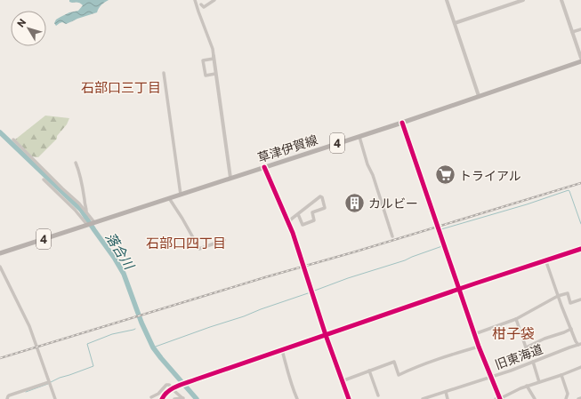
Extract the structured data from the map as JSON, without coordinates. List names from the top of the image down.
{
  "streets": {
    "main road": ["4", "草津伊賀線"],
    "street": ["旧東海道"]
  },
  "districts": ["石部口三丁目", "石部口四丁目", "柑子袋"],
  "water": ["落合川"],
  "places": {
    "supermarket": ["トライアル"],
    "building": ["カルビー"]
  },
  "north": "top left"
}
